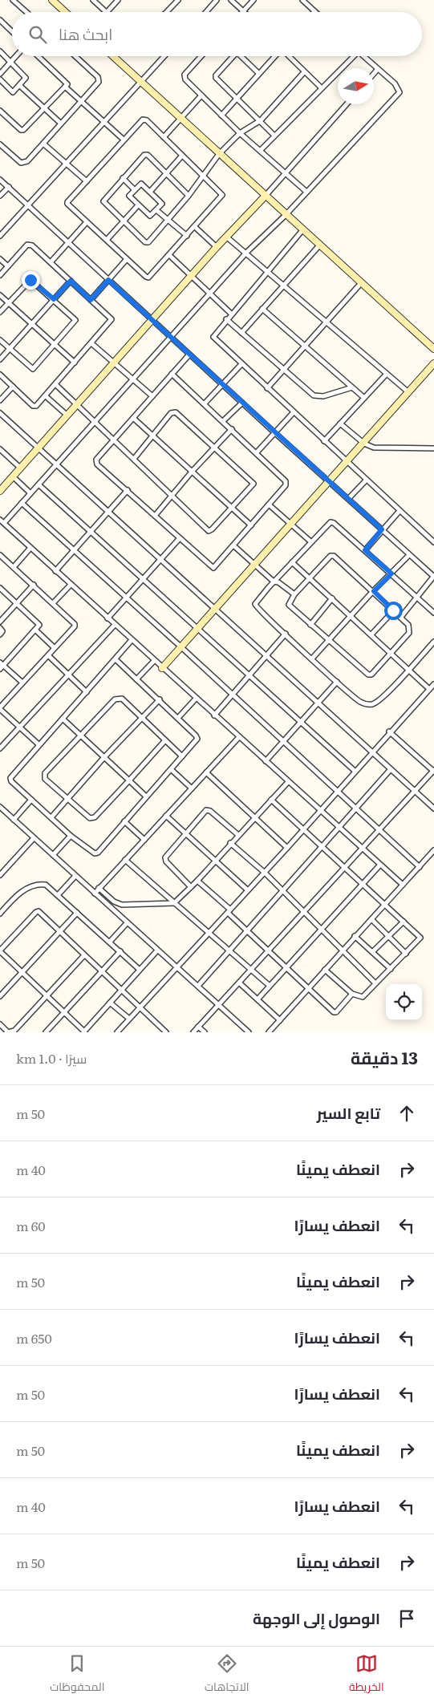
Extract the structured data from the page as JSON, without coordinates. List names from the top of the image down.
{
  "north": "right",
  "page": {
    "search": "ابحث هنا",
    "heading": ["13 دقيقة", "سيرًا · 1.0 km"],
    "list": [
      ["تابع السير", "50 m"],
      ["انعطف يمينًا", "40 m"],
      ["انعطف يسارًا", "60 m"],
      ["انعطف يمينًا", "50 m"],
      ["انعطف يسارًا", "650 m"],
      ["انعطف يسارًا", "50 m"],
      ["انعطف يمينًا", "50 m"],
      ["انعطف يسارًا", "40 m"],
      ["انعطف يمينًا", "50 m"],
      "الوصول إلى الوجهة"
    ],
    "nav": ["الخريطة", "الاتجاهات", "المحفوظات"]
  }
}
